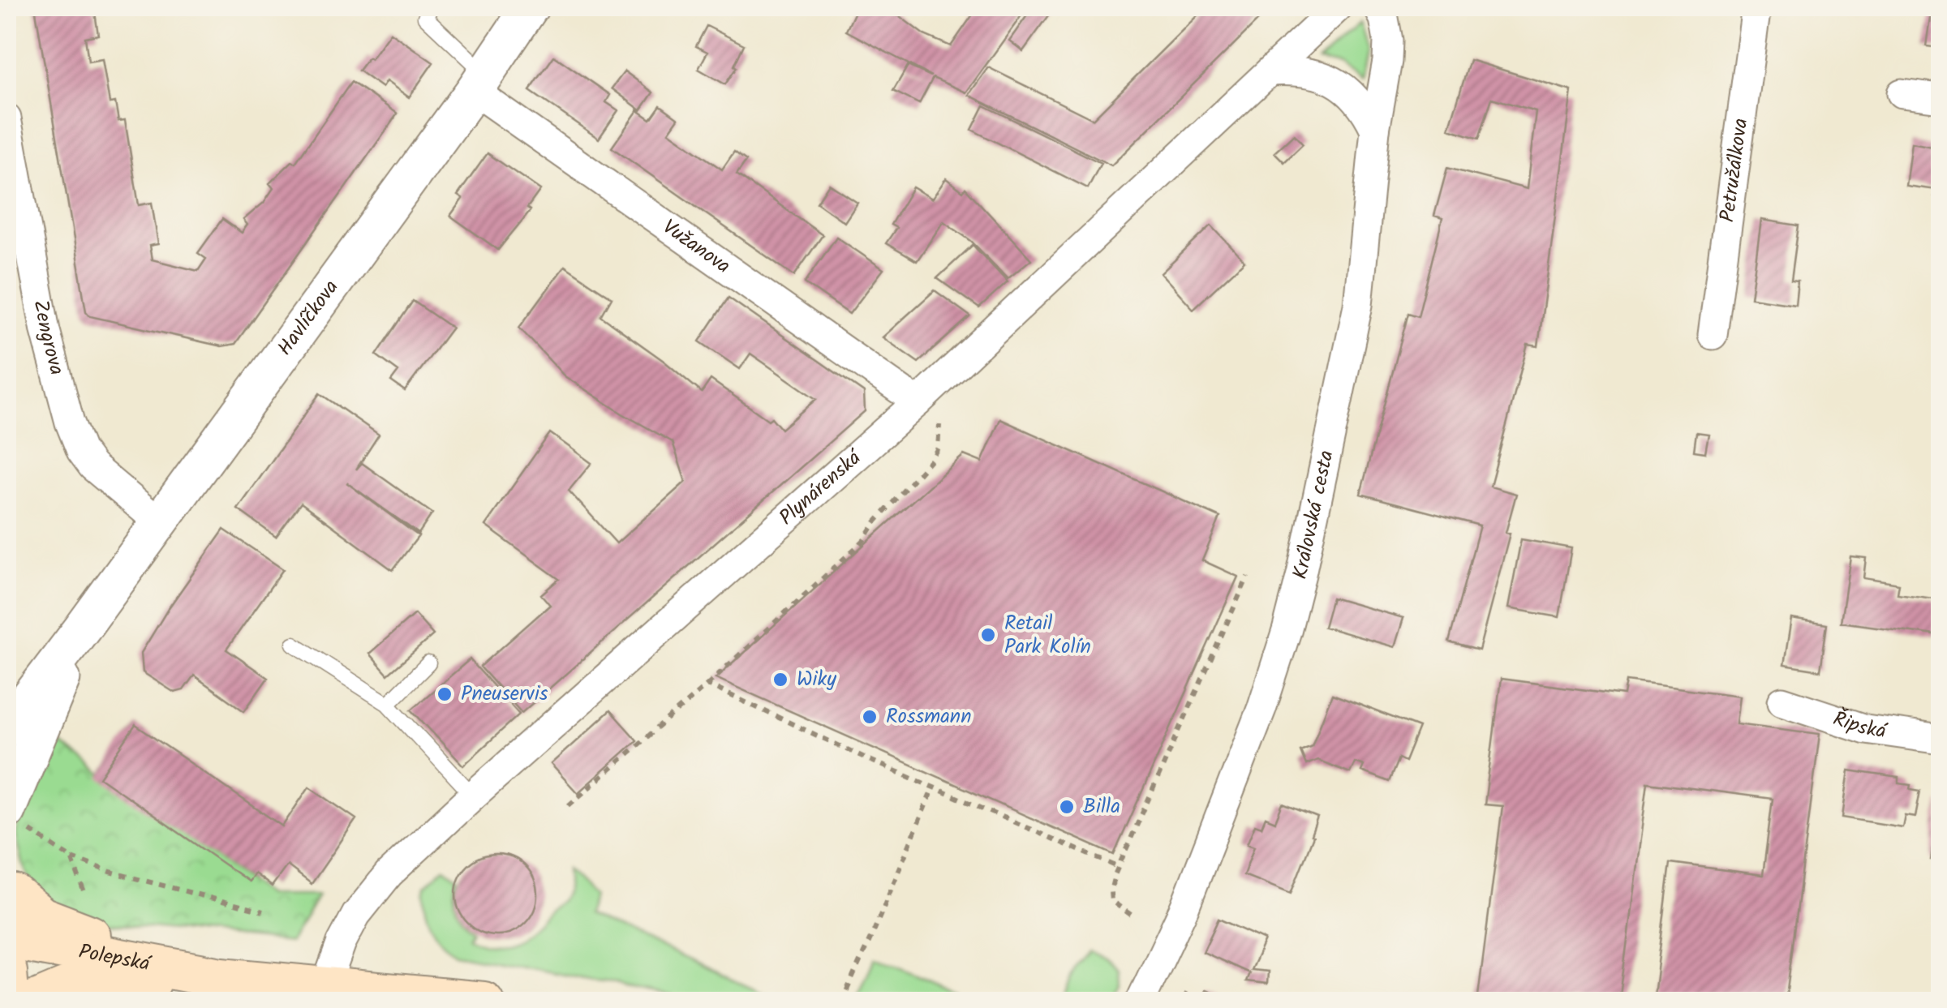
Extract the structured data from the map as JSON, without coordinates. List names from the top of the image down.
{
  "streets": {
    "main road": ["Polepská"],
    "street": [
      "Petružálkova",
      "Vužanova",
      "Havlíčkova",
      "Zengrova",
      "Plynárenská",
      "Královská cesta",
      "Řipská"
    ]
  },
  "crossings": [
    ["Vužanova", "Havlíčkova"],
    ["Vužanova", "Plynárenská"],
    ["Havlíčkova", "Zengrova"],
    ["Plynárenská", "Polepská"]
  ],
  "places": [
    "Retail Park Kolín",
    "Wiky",
    "Pneuservis",
    "Rossmann",
    "Billa"
  ]
}
